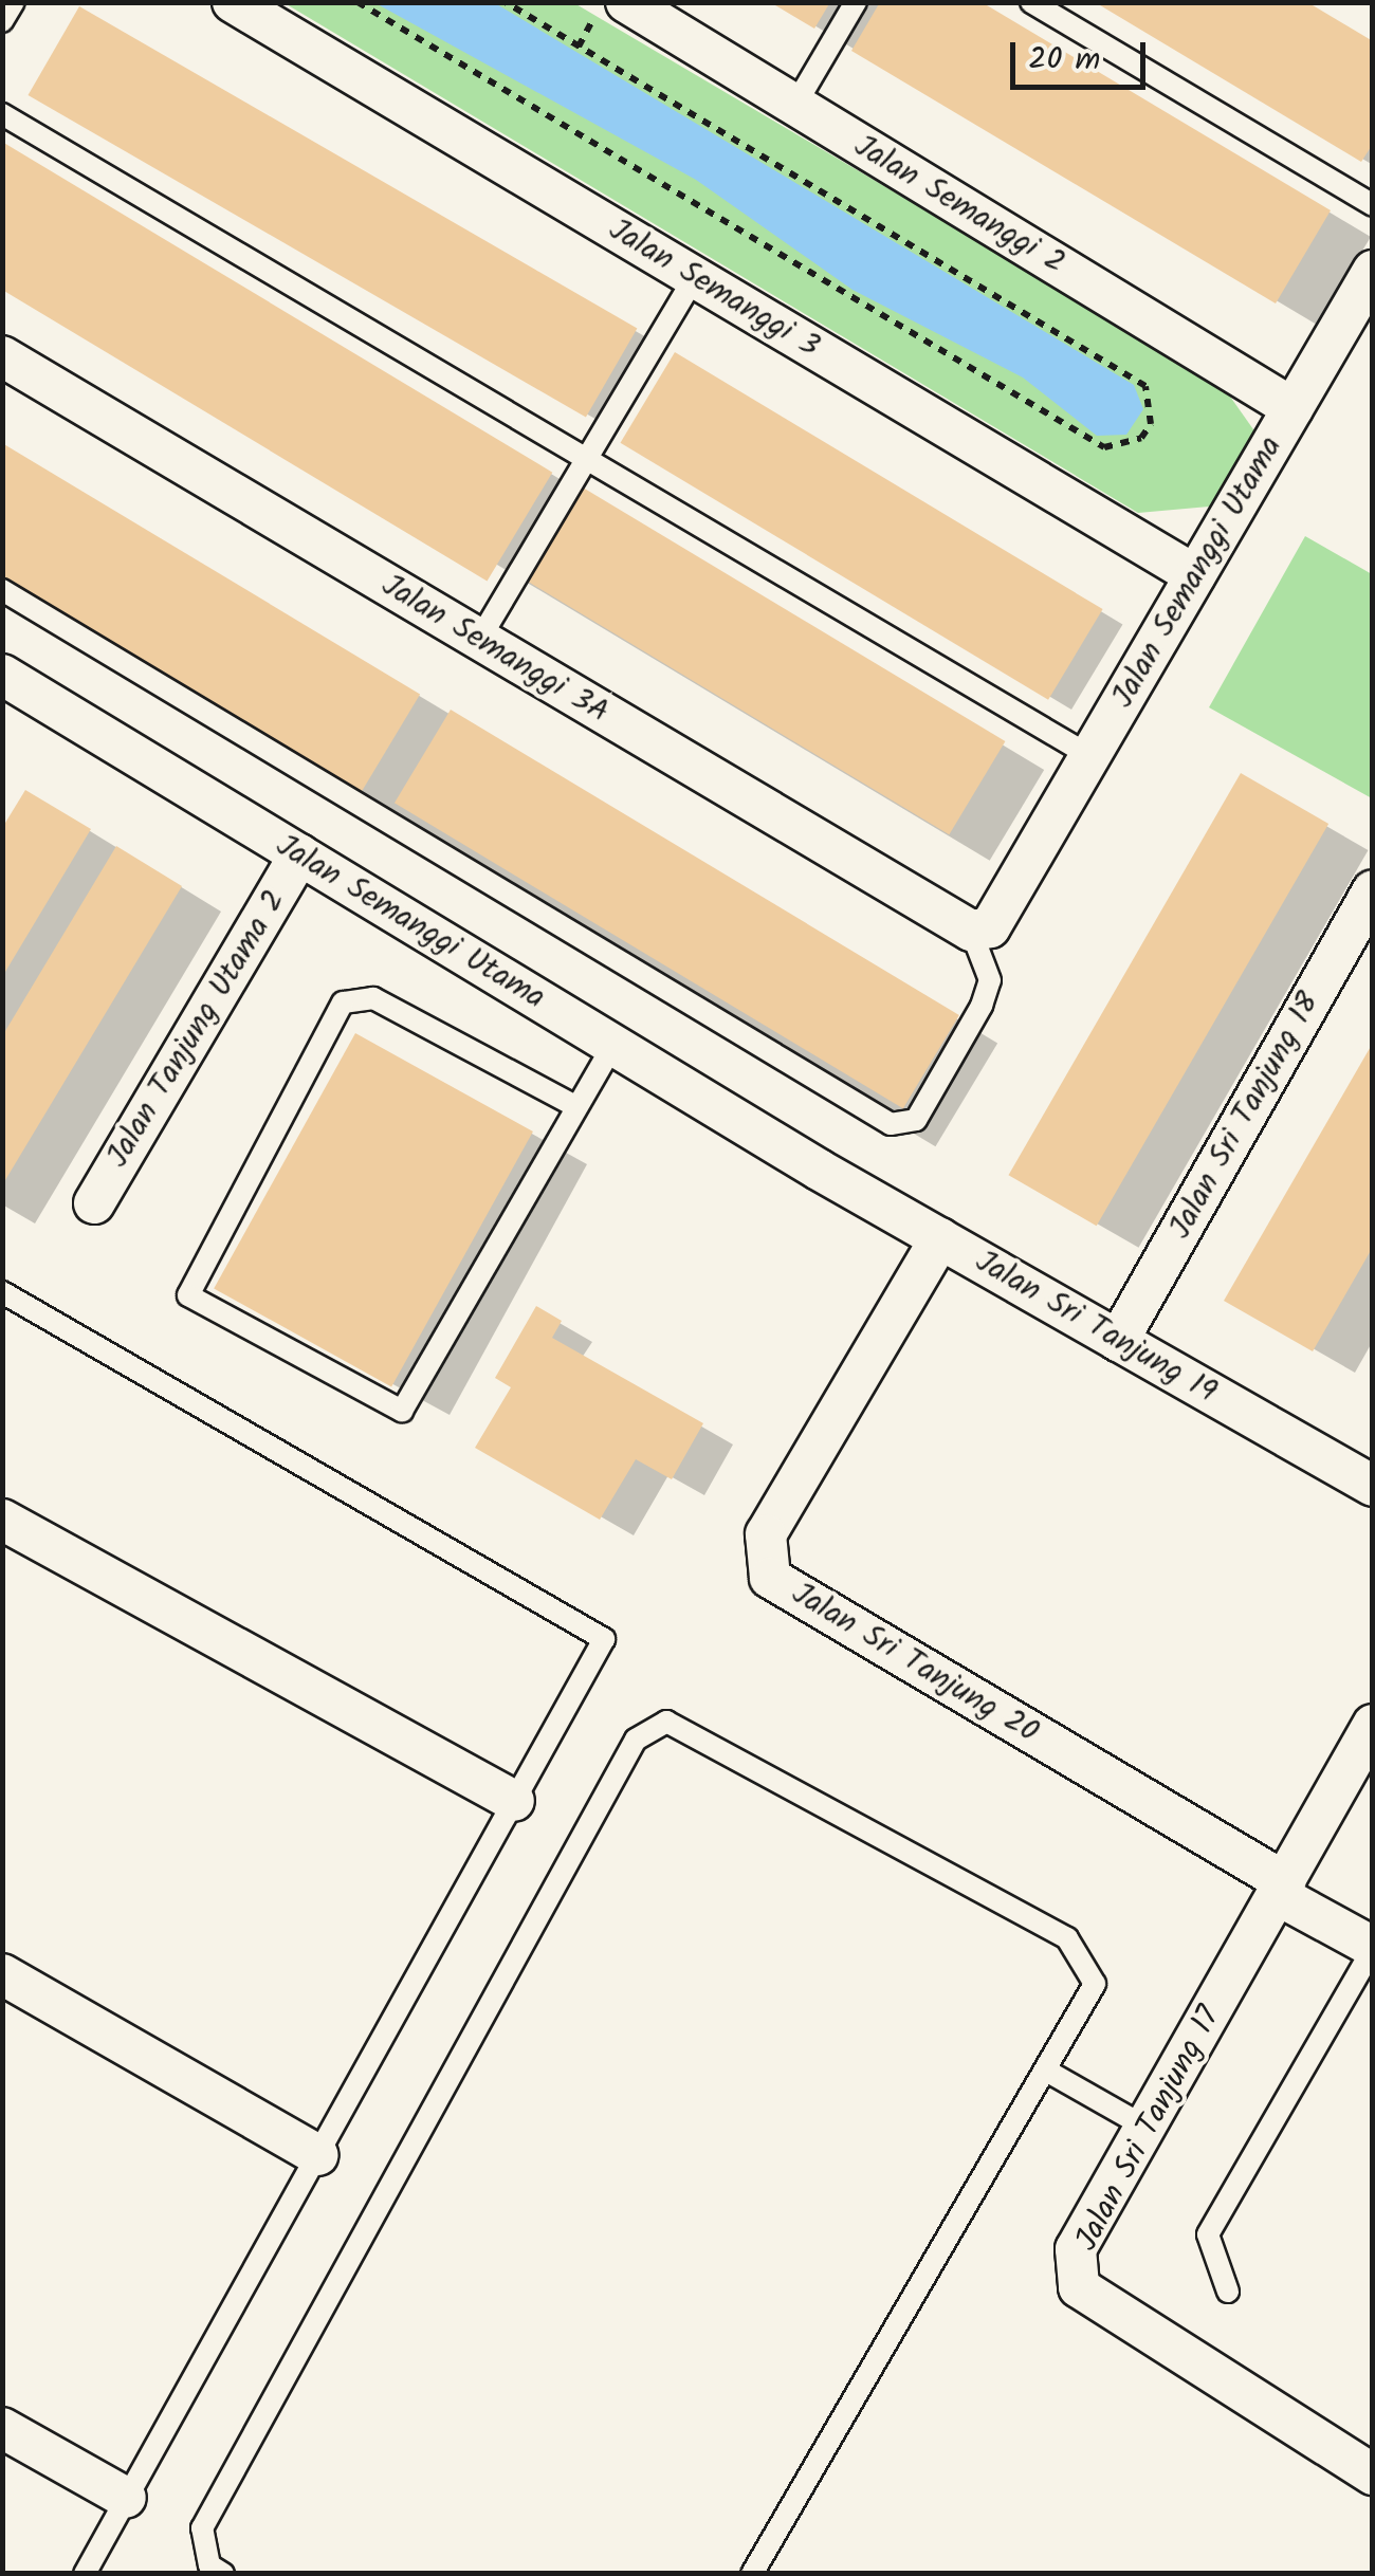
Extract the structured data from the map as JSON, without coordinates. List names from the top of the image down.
{
  "streets": {
    "street": [
      "Jalan Semanggi 2",
      "Jalan Semanggi 3",
      "Jalan Semanggi Utama",
      "Jalan Semanggi 3A",
      "Jalan Tanjung Utama 2",
      "Jalan Sri Tanjung 18",
      "Jalan Sri Tanjung 19",
      "Jalan Sri Tanjung 20",
      "Jalan Sri Tanjung 17"
    ]
  },
  "crossings": [
    ["Jalan Semanggi 2", "Jalan Semanggi Utama"],
    ["Jalan Semanggi 3", "Jalan Semanggi Utama"],
    ["Jalan Semanggi Utama", "Jalan Semanggi 3A"],
    ["Jalan Semanggi Utama", "Jalan Tanjung Utama 2"],
    ["Jalan Semanggi Utama", "Jalan Sri Tanjung 19"],
    ["Jalan Sri Tanjung 18", "Jalan Sri Tanjung 19"],
    ["Jalan Sri Tanjung 19", "Jalan Sri Tanjung 20"],
    ["Jalan Sri Tanjung 20", "Jalan Sri Tanjung 17"]
  ],
  "scale_bar": "20 m"
}
